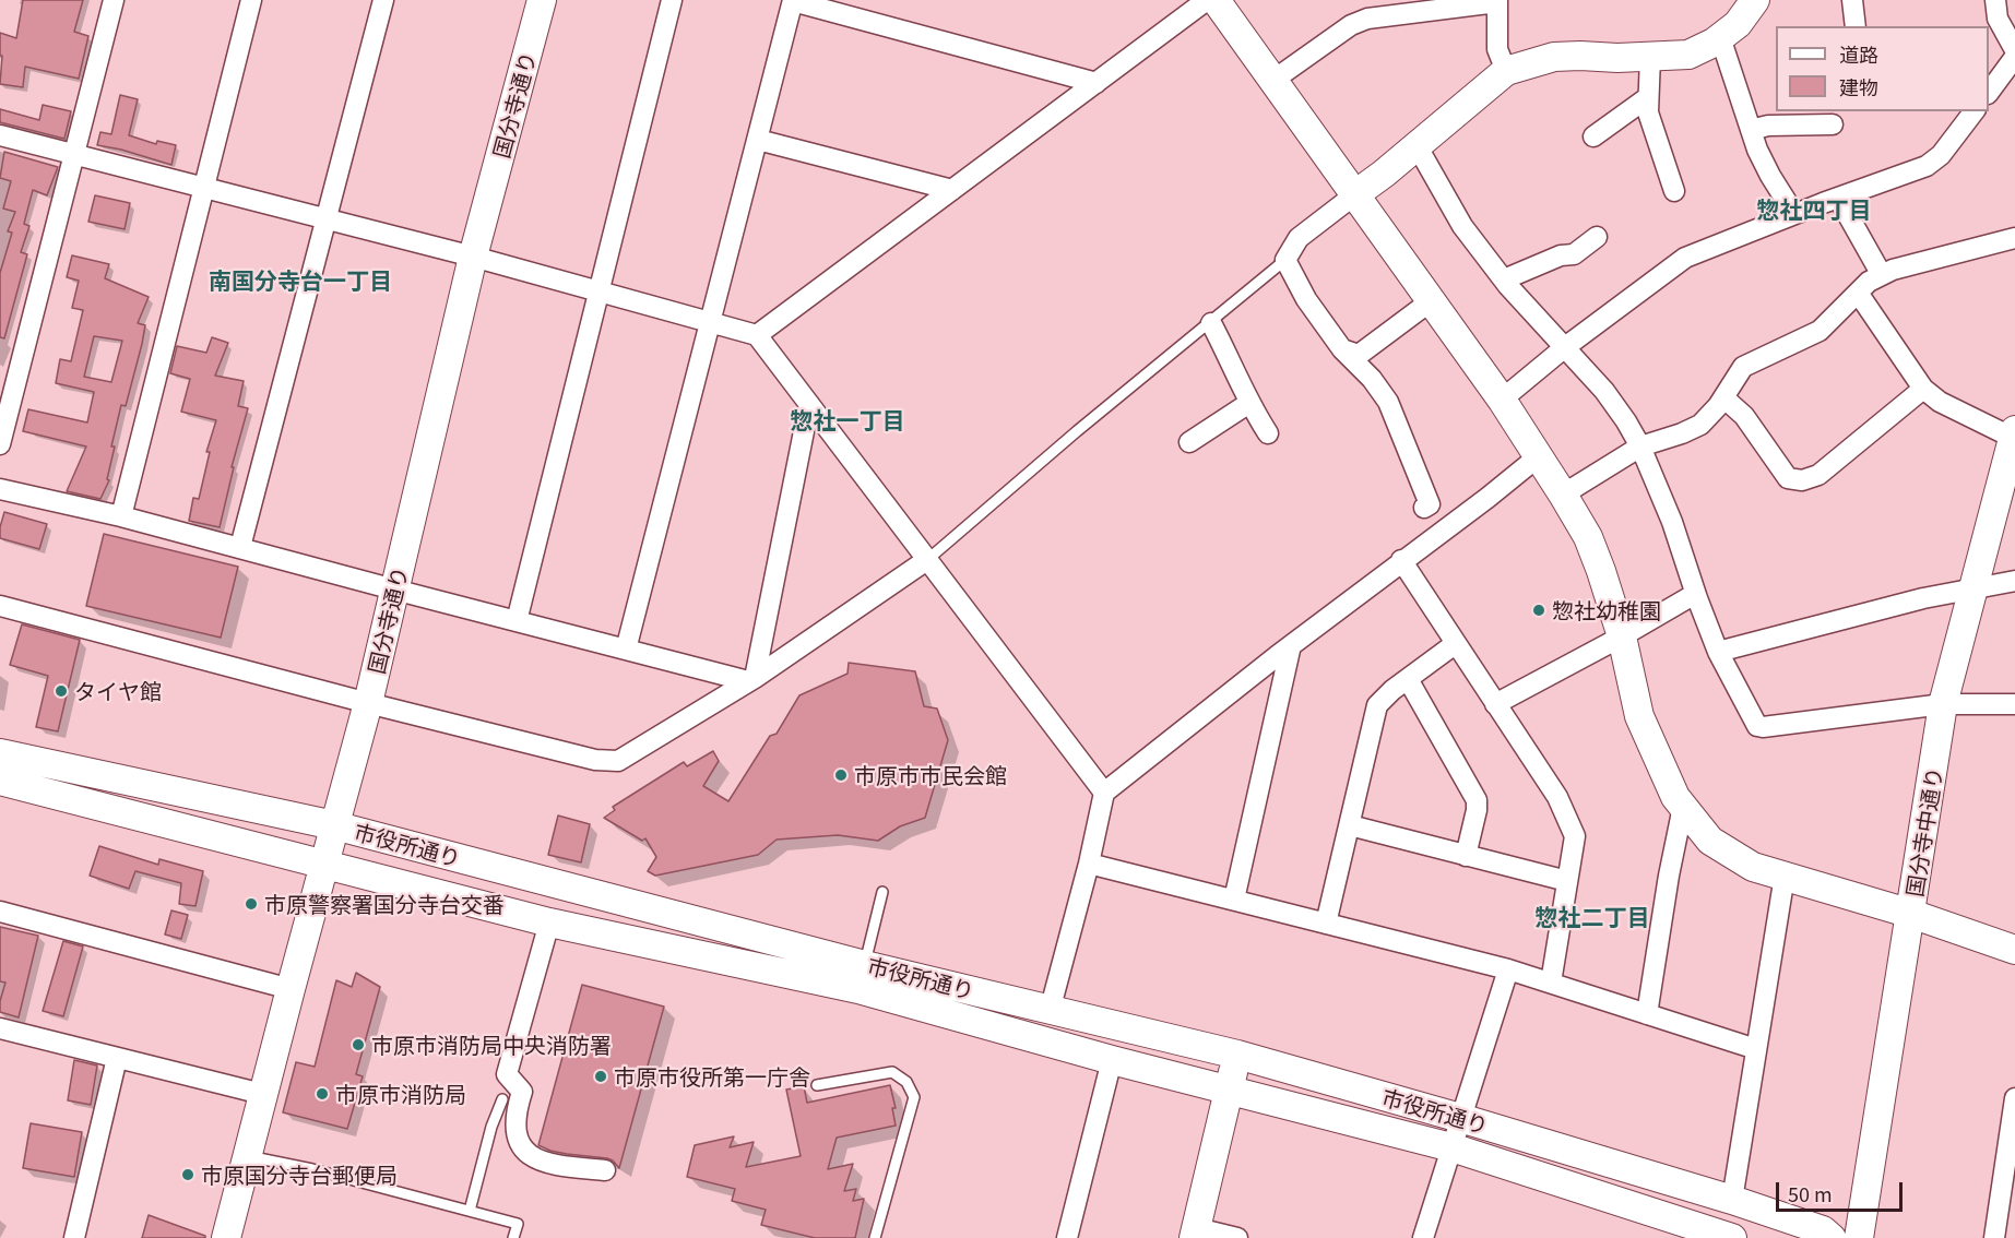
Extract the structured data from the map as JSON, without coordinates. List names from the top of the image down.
{
  "streets": {
    "street": ["国分寺通り", "国分寺中通り", "市役所通り"]
  },
  "crossings": [
    ["国分寺通り", "市役所通り"]
  ],
  "districts": [
    "惣社四丁目",
    "南国分寺台一丁目",
    "惣社一丁目",
    "惣社二丁目"
  ],
  "places": [
    "惣社幼稚園",
    "タイヤ館",
    "市原市市民会館",
    "市原警察署国分寺台交番",
    "市原市消防局中央消防署",
    "市原市役所第一庁舎",
    "市原市消防局",
    "市原国分寺台郵便局"
  ],
  "legend": ["道路", "建物"],
  "scale_bar": "50 m"
}
